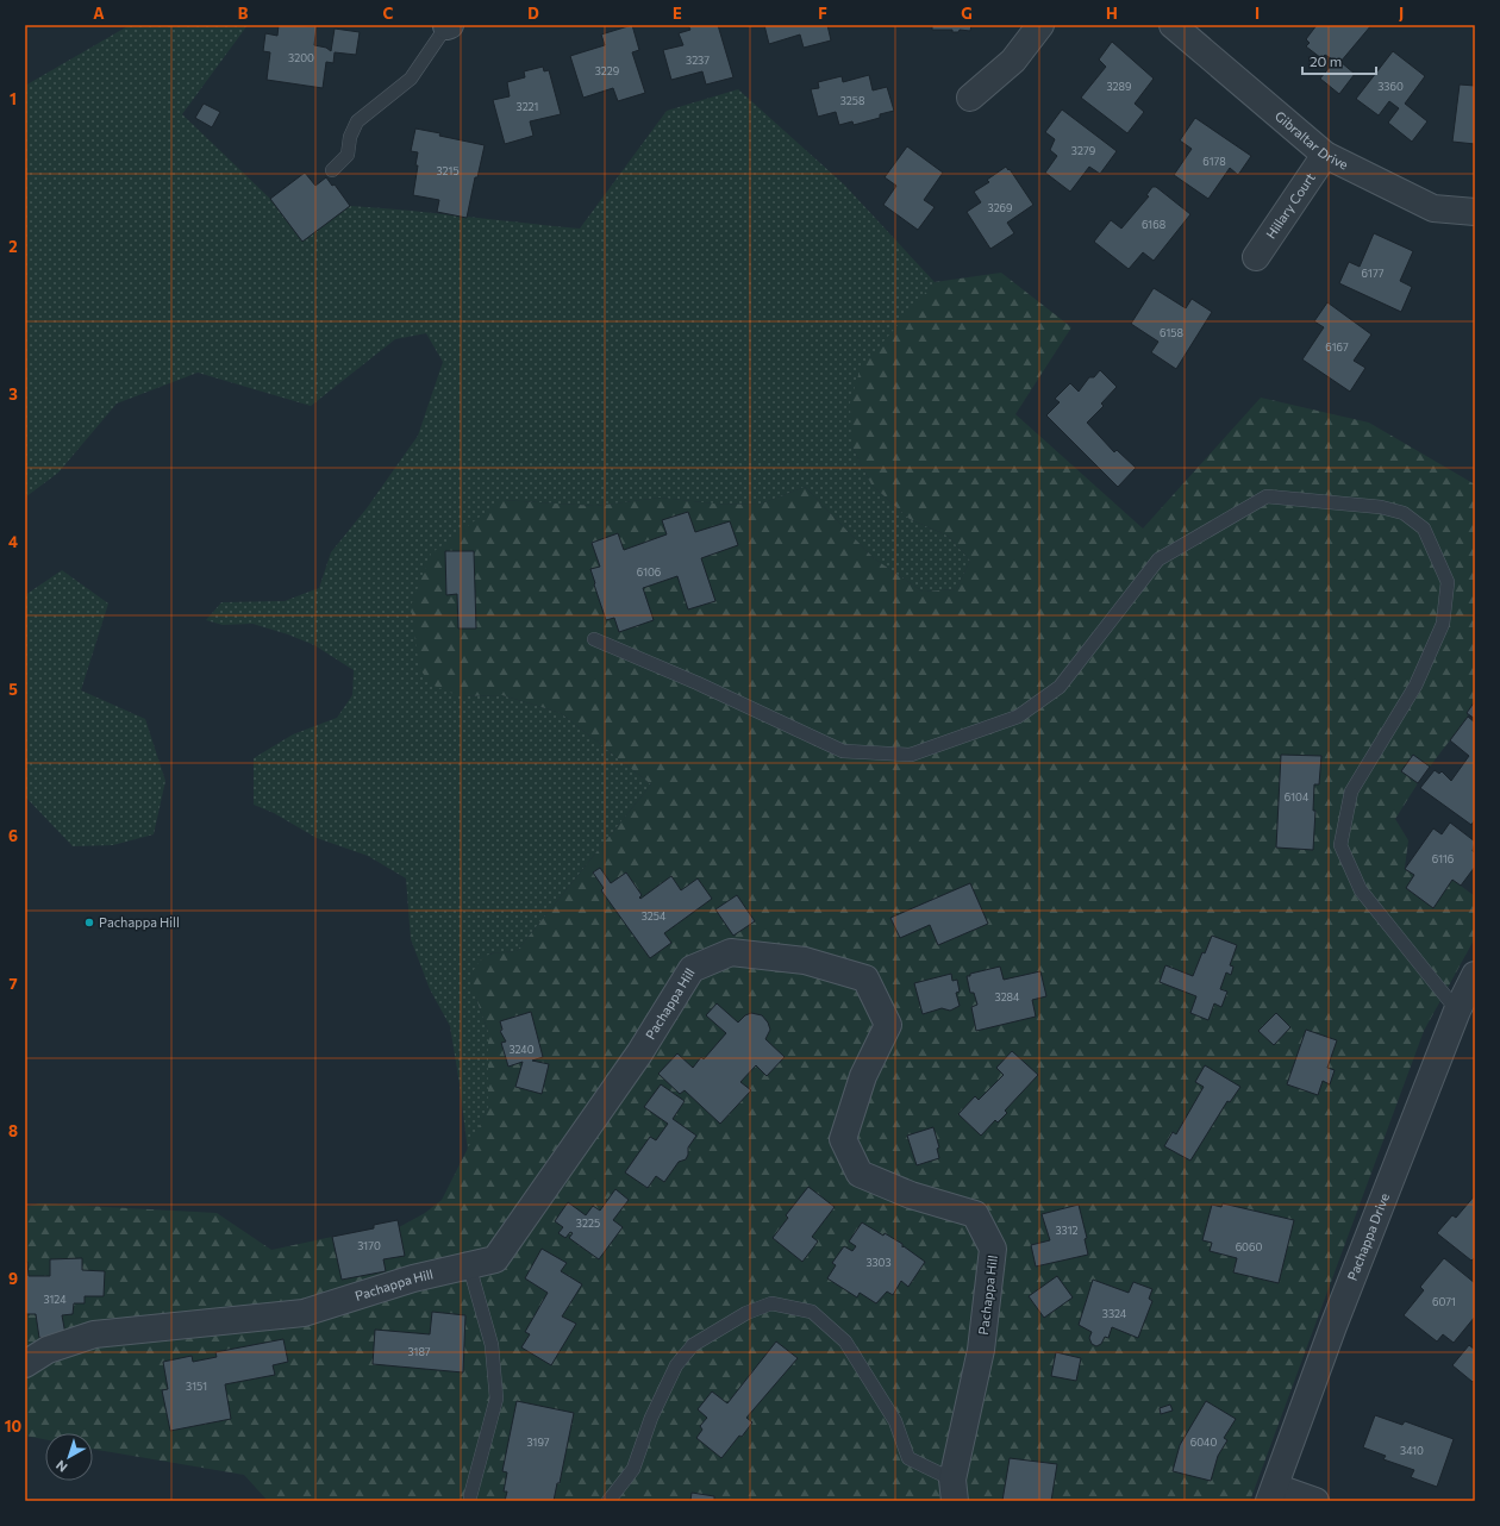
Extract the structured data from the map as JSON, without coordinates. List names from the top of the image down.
{
  "streets": {
    "street": [
      "Gibraltar Drive",
      "Hillary Court",
      "Pachappa Hill",
      "Pachappa Drive"
    ]
  },
  "crossings": [
    ["Gibraltar Drive", "Hillary Court"]
  ],
  "places": ["Pachappa Hill"],
  "house_numbers": [
    "3200",
    "3237",
    "3229",
    "3289",
    "3360",
    "3258",
    "3221",
    "3279",
    "6178",
    "3215",
    "3269",
    "6168",
    "6177",
    "6158",
    "6167",
    "6106",
    "6104",
    "6116",
    "3254",
    "3284",
    "3240",
    "3225",
    "3312",
    "3170",
    "6060",
    "3303",
    "3124",
    "6071",
    "3324",
    "3187",
    "3151",
    "3197",
    "6040",
    "3410"
  ],
  "scale_bar": "20 m",
  "north": "bottom left",
  "grid": {
    "columns": [
      "A",
      "B",
      "C",
      "D",
      "E",
      "F",
      "G",
      "H",
      "I",
      "J"
    ],
    "rows": [
      "1",
      "2",
      "3",
      "4",
      "5",
      "6",
      "7",
      "8",
      "9",
      "10"
    ]
  }
}
